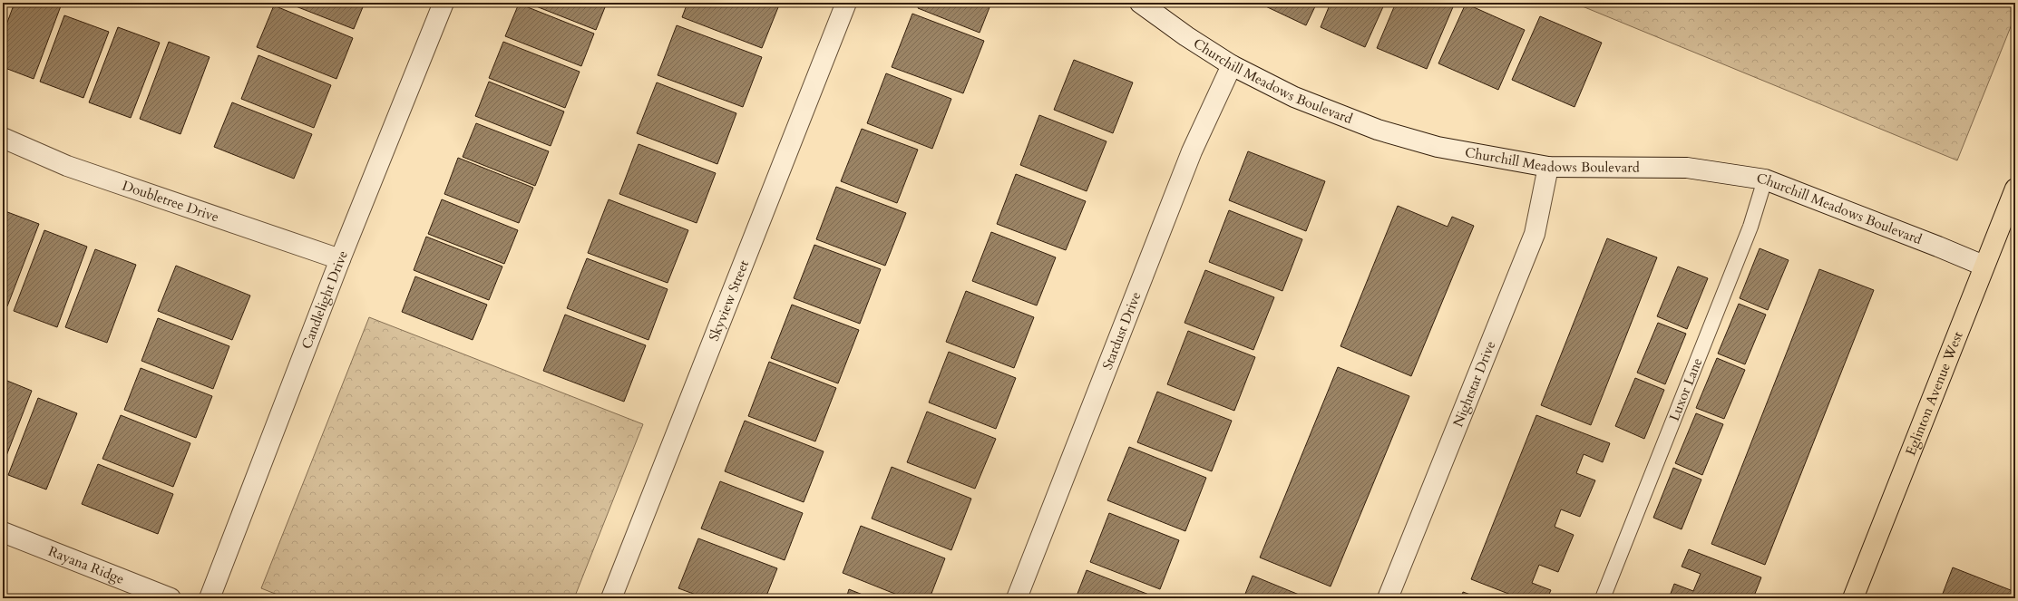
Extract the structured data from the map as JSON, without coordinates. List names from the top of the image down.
{
  "streets": {
    "main road": ["Eglinton Avenue West"],
    "street": [
      "Churchill Meadows Boulevard",
      "Doubletree Drive",
      "Candlelight Drive",
      "Skyview Street",
      "Stardust Drive",
      "Nightstar Drive",
      "Rayana Ridge"
    ],
    "lane": ["Luxor Lane"]
  },
  "crossings": [
    ["Churchill Meadows Boulevard", "Stardust Drive"],
    ["Churchill Meadows Boulevard", "Nightstar Drive"],
    ["Churchill Meadows Boulevard", "Luxor Lane"],
    ["Churchill Meadows Boulevard", "Eglinton Avenue West"],
    ["Doubletree Drive", "Candlelight Drive"]
  ]
}
